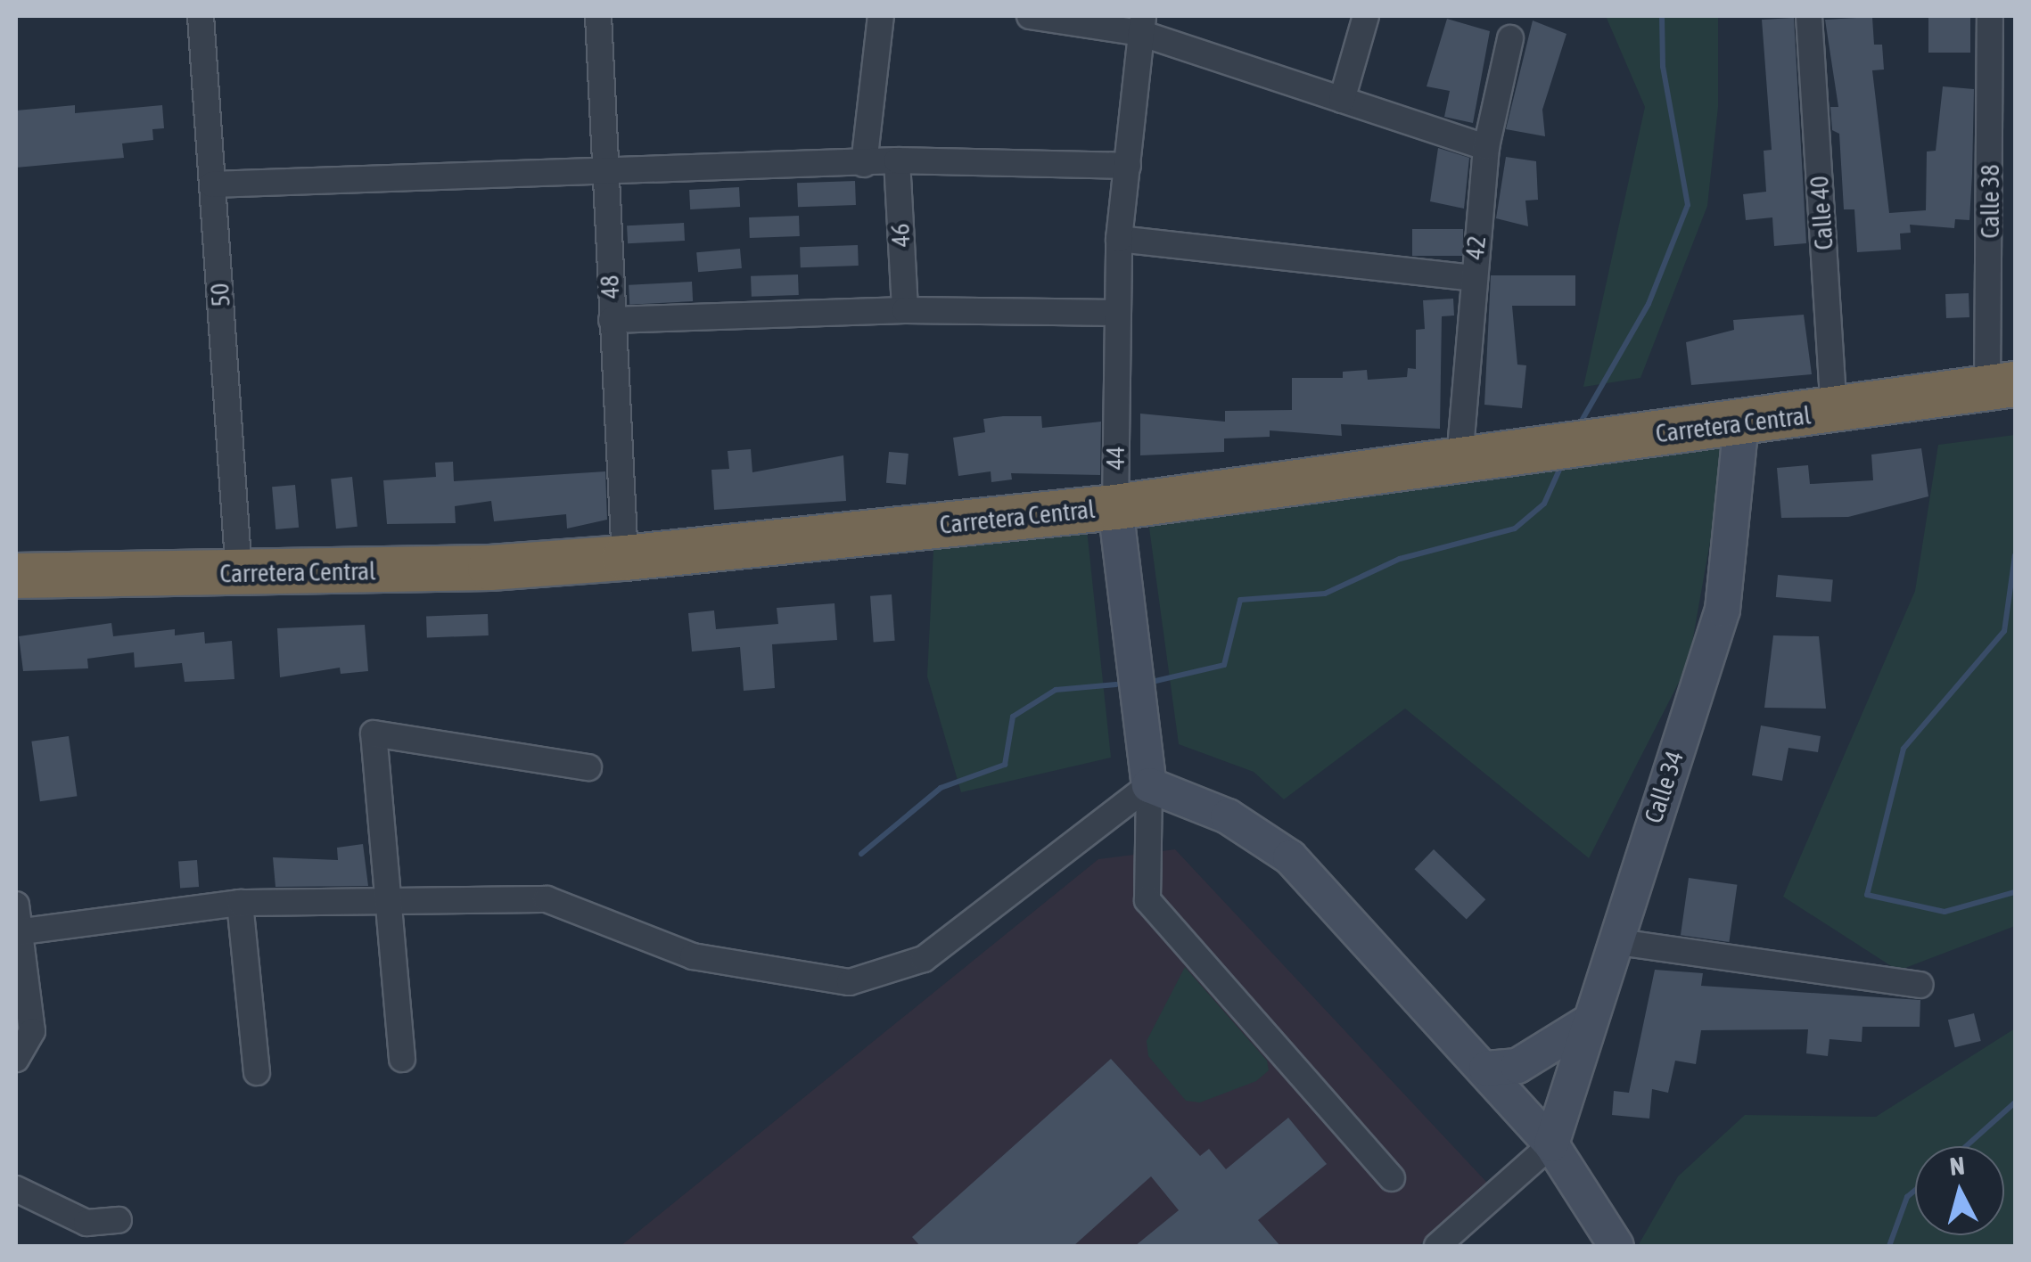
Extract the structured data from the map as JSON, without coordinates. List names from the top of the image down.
{
  "streets": {
    "highway": ["Carretera Central"],
    "street": [
      "Calle 38",
      "Calle 40",
      "46",
      "42",
      "48",
      "50",
      "44",
      "Calle 34"
    ]
  },
  "crossings": [
    ["Calle 38", "Carretera Central"],
    ["Calle 40", "Carretera Central"],
    ["42", "Carretera Central"],
    ["48", "Carretera Central"],
    ["50", "Carretera Central"],
    ["Carretera Central", "44"],
    ["Carretera Central", "Calle 34"]
  ],
  "north": "top"
}
